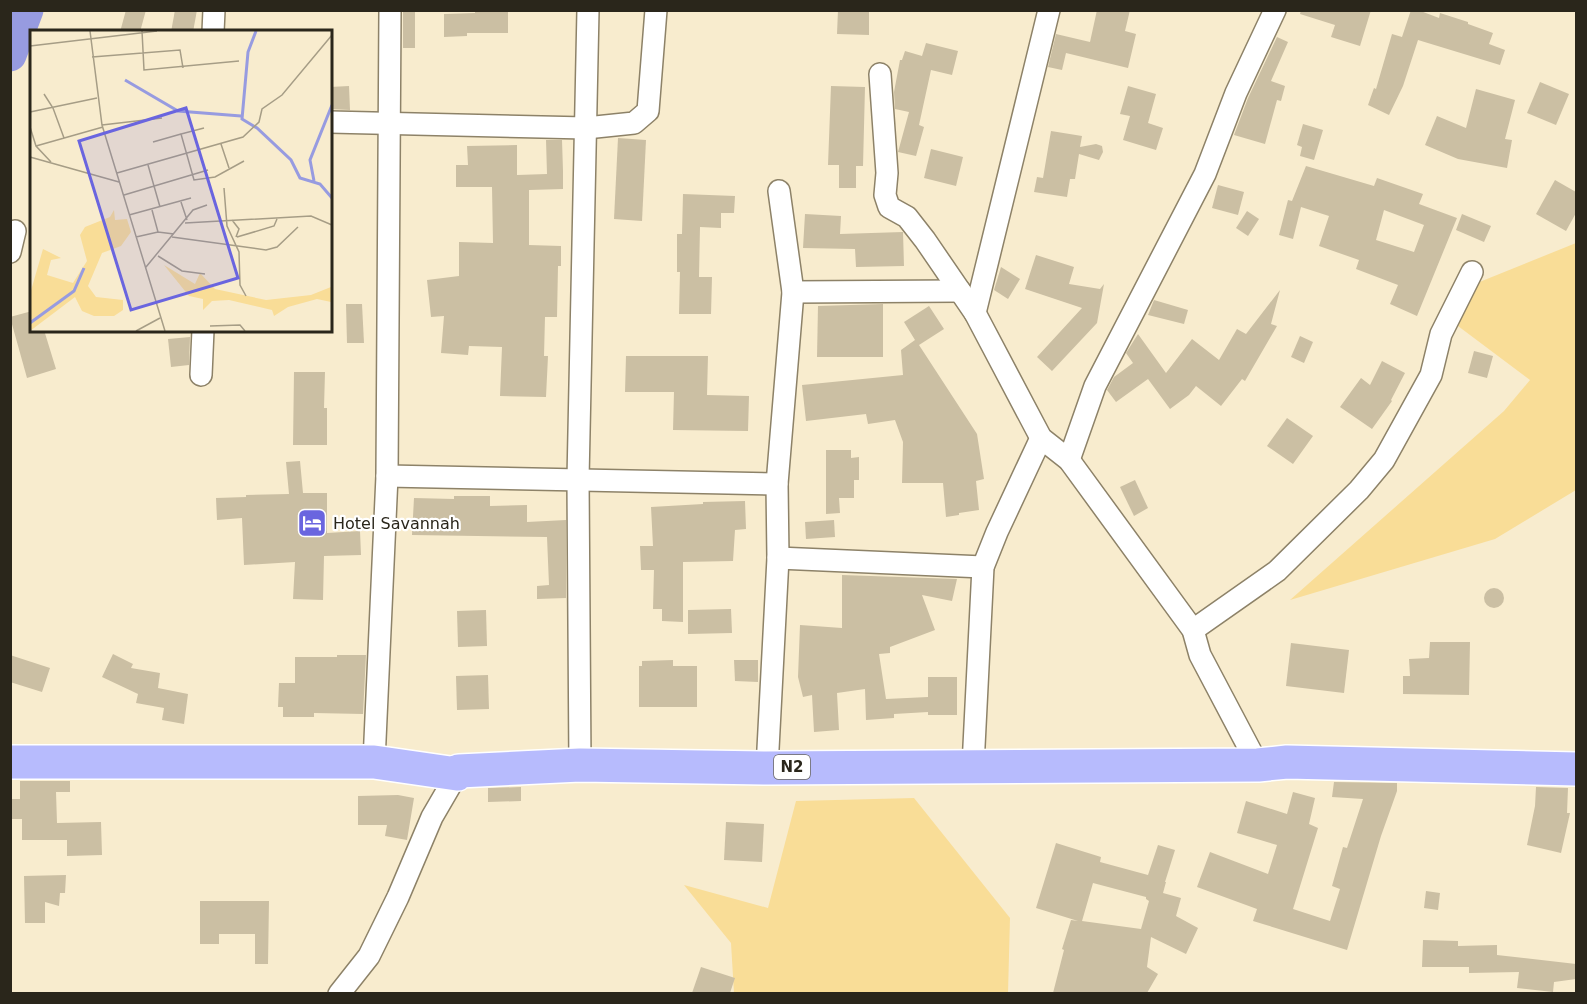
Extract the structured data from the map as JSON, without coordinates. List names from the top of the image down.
{
  "streets": {
    "highway": ["N2"]
  },
  "places": {
    "hotel": ["Hotel Savannah"]
  }
}
